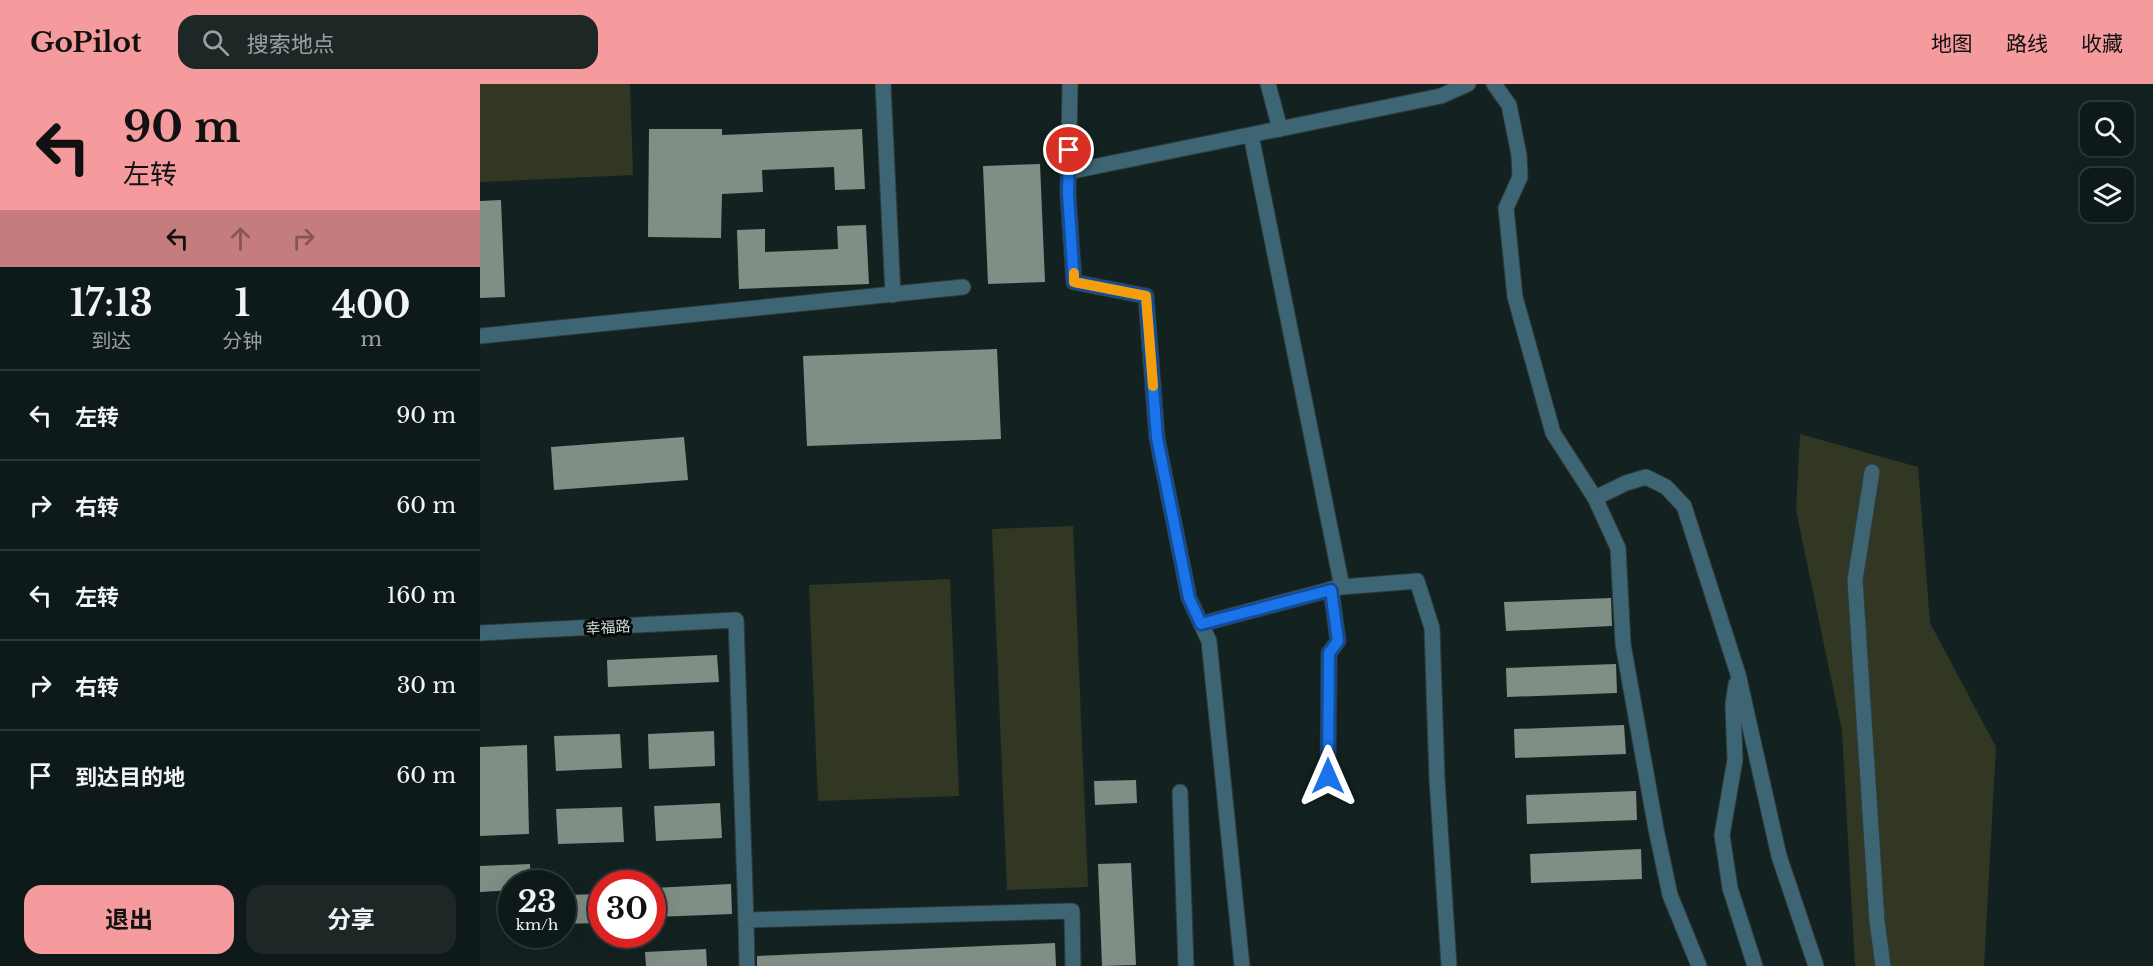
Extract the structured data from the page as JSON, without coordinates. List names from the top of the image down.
{
  "streets": {
    "street": ["幸福路"]
  },
  "page": {
    "header": "GoPilot",
    "search": "搜索地点",
    "nav": ["地图", "路线", "收藏"],
    "turn": ["90 m", "左转"],
    "eta": [
      "17:13",
      "到达",
      "1",
      "分钟",
      "400",
      "m"
    ],
    "list": [
      {
        "name": "左转",
        "value": "90 m"
      },
      {
        "name": "右转",
        "value": "60 m"
      },
      {
        "name": "左转",
        "value": "160 m"
      },
      {
        "name": "右转",
        "value": "30 m"
      },
      {
        "name": "到达目的地",
        "value": "60 m"
      }
    ],
    "speed": "23 km/h",
    "limit": "30",
    "buttons": ["退出", "分享"]
  }
}
